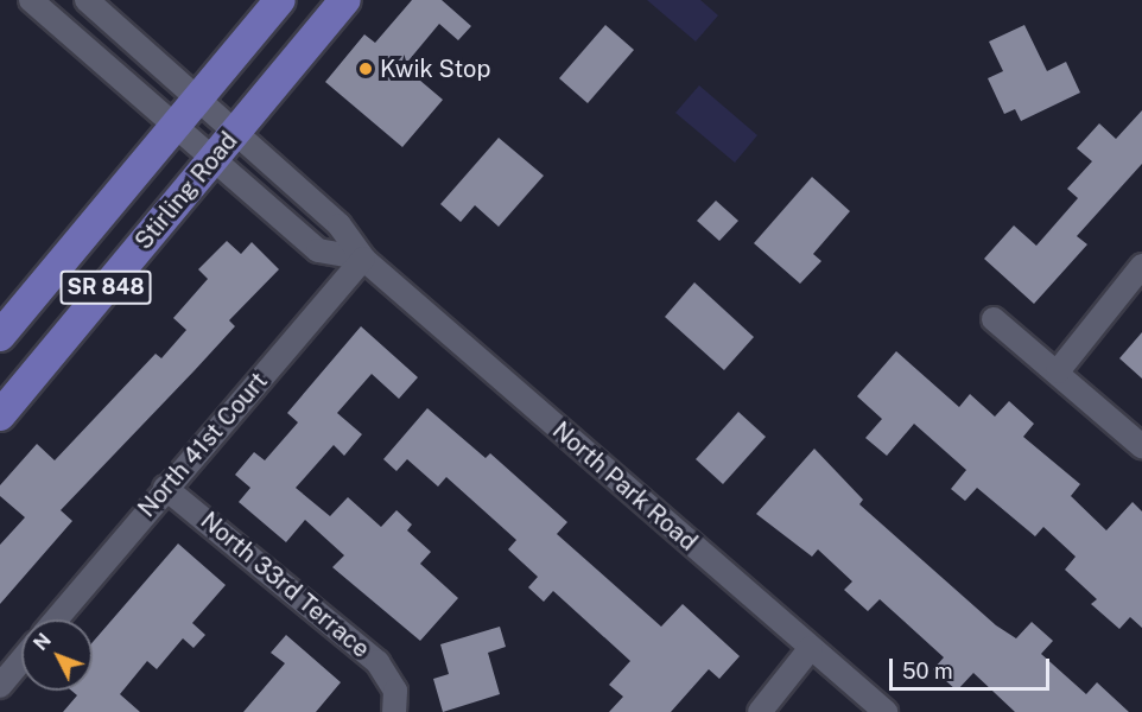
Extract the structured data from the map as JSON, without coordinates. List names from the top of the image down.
{
  "streets": {
    "main road": ["Stirling Road", "SR 848"],
    "street": ["North 41st Court", "North Park Road", "North 33rd Terrace"]
  },
  "crossings": [
    ["Stirling Road", "North Park Road"],
    ["North 41st Court", "North Park Road"],
    ["North 41st Court", "North 33rd Terrace"]
  ],
  "places": ["Kwik Stop"],
  "scale_bar": "50 m",
  "north": "top left"
}
